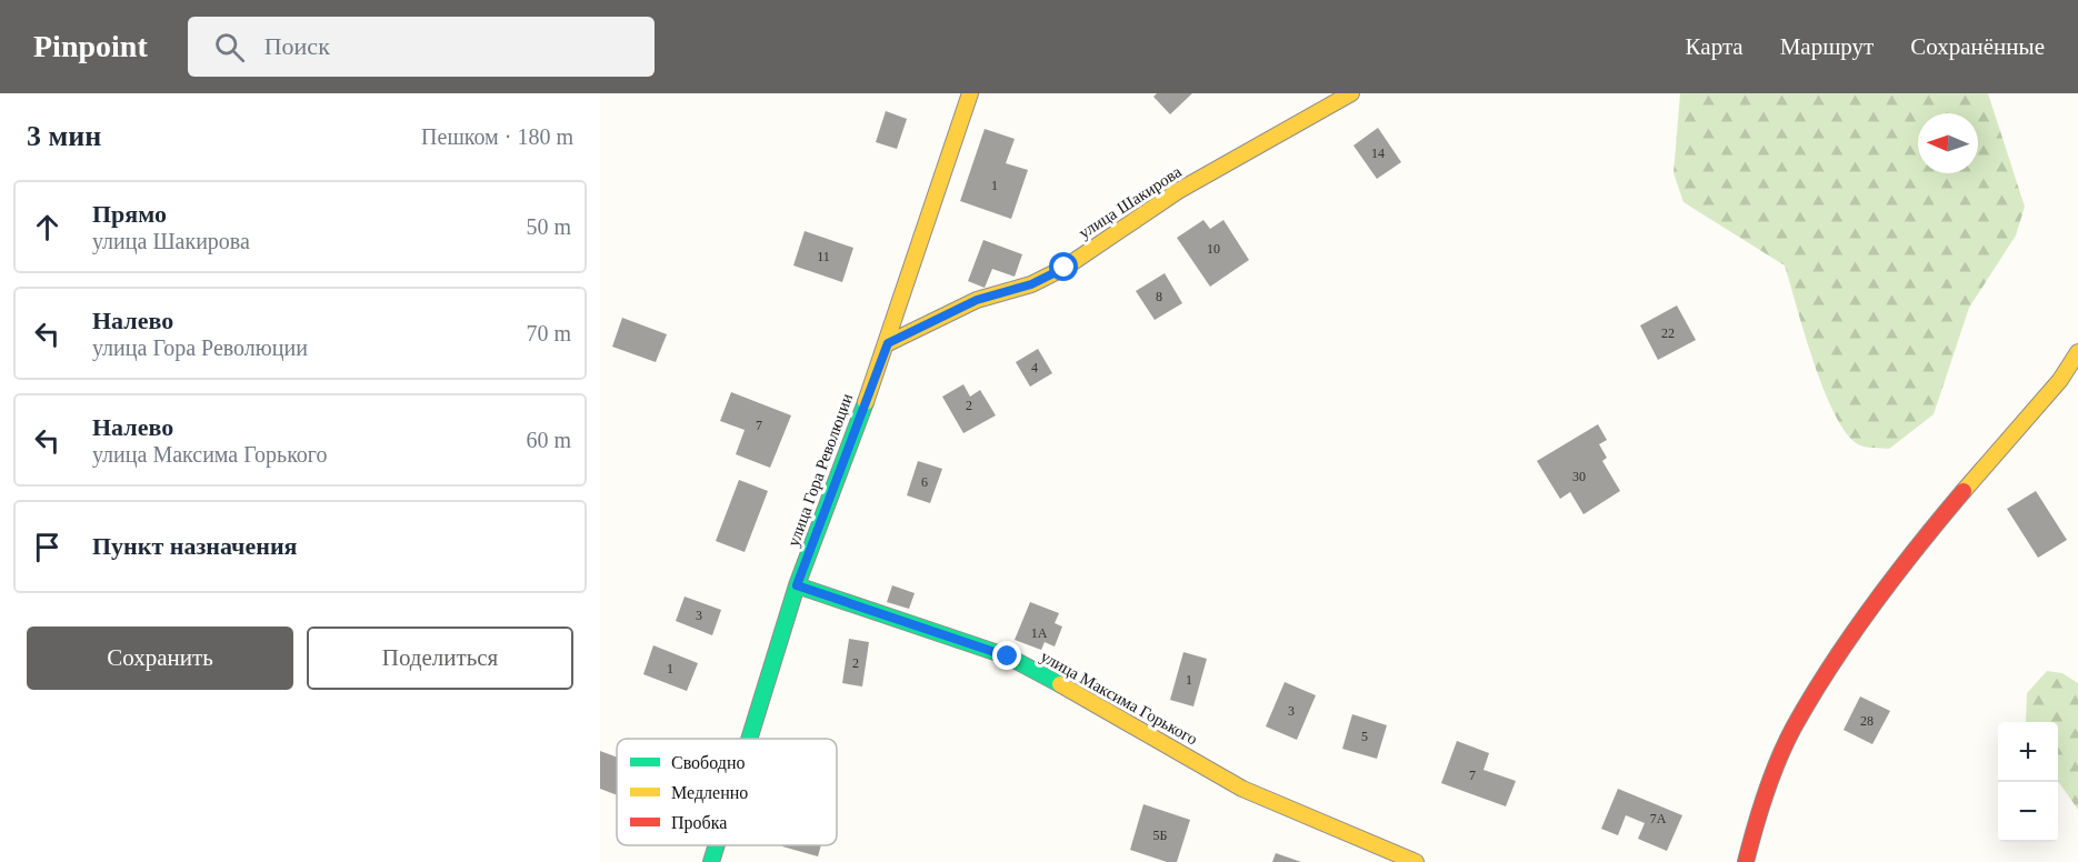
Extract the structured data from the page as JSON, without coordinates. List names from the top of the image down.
{
  "streets": {
    "street": ["улица Шакирова", "улица Гора Революции", "улица Максима Горького"]
  },
  "crossings": [
    ["улица Шакирова", "улица Гора Революции"],
    ["улица Гора Революции", "улица Максима Горького"]
  ],
  "house_numbers": [
    "14",
    "1",
    "10",
    "11",
    "8",
    "22",
    "4",
    "2",
    "7",
    "30",
    "6",
    "3",
    "1А",
    "2",
    "1",
    "1",
    "3",
    "28",
    "5",
    "7",
    "7А",
    "5Б"
  ],
  "legend": ["Свободно", "Медленно", "Пробка"],
  "north": "left",
  "page": {
    "header": "Pinpoint",
    "search": "Поиск",
    "nav": ["Карта", "Маршрут", "Сохранённые"],
    "heading": ["3 мин", "Пешком · 180 m"],
    "list": [
      ["Прямо", "улица Шакирова", "50 m"],
      ["Налево", "улица Гора Революции", "70 m"],
      ["Налево", "улица Максима Горького", "60 m"],
      "Пункт назначения"
    ],
    "buttons": ["Сохранить", "Поделиться"],
    "map_buttons": ["+", "−"]
  }
}
